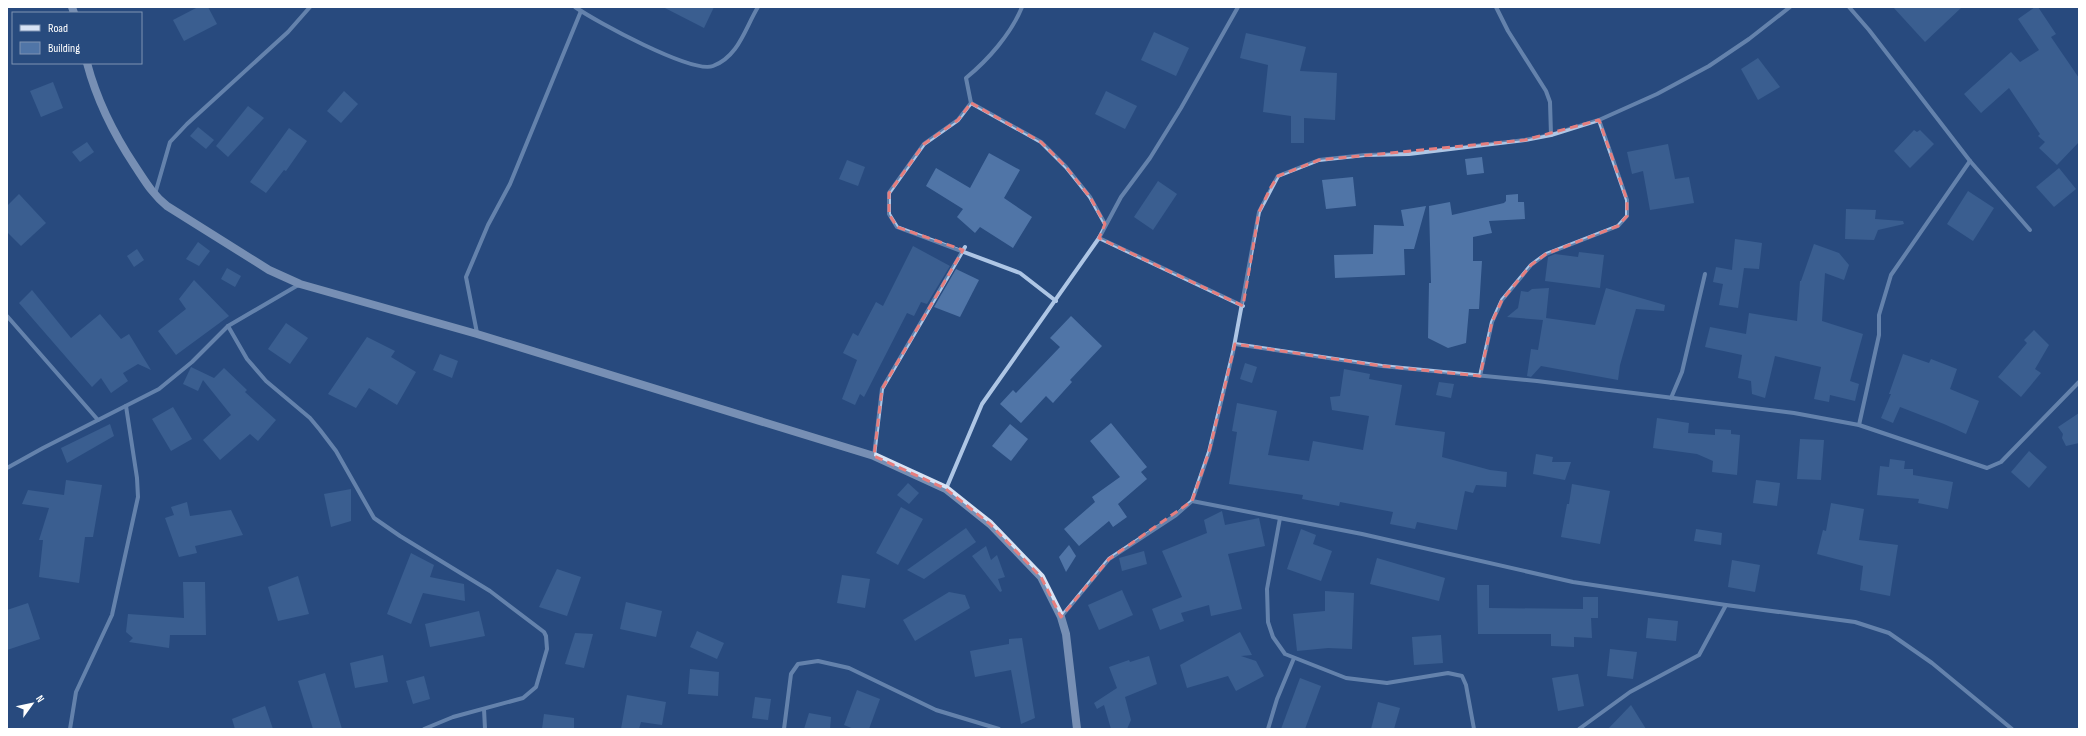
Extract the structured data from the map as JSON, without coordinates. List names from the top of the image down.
{
  "legend": ["Road", "Building"],
  "north": "top right"
}
